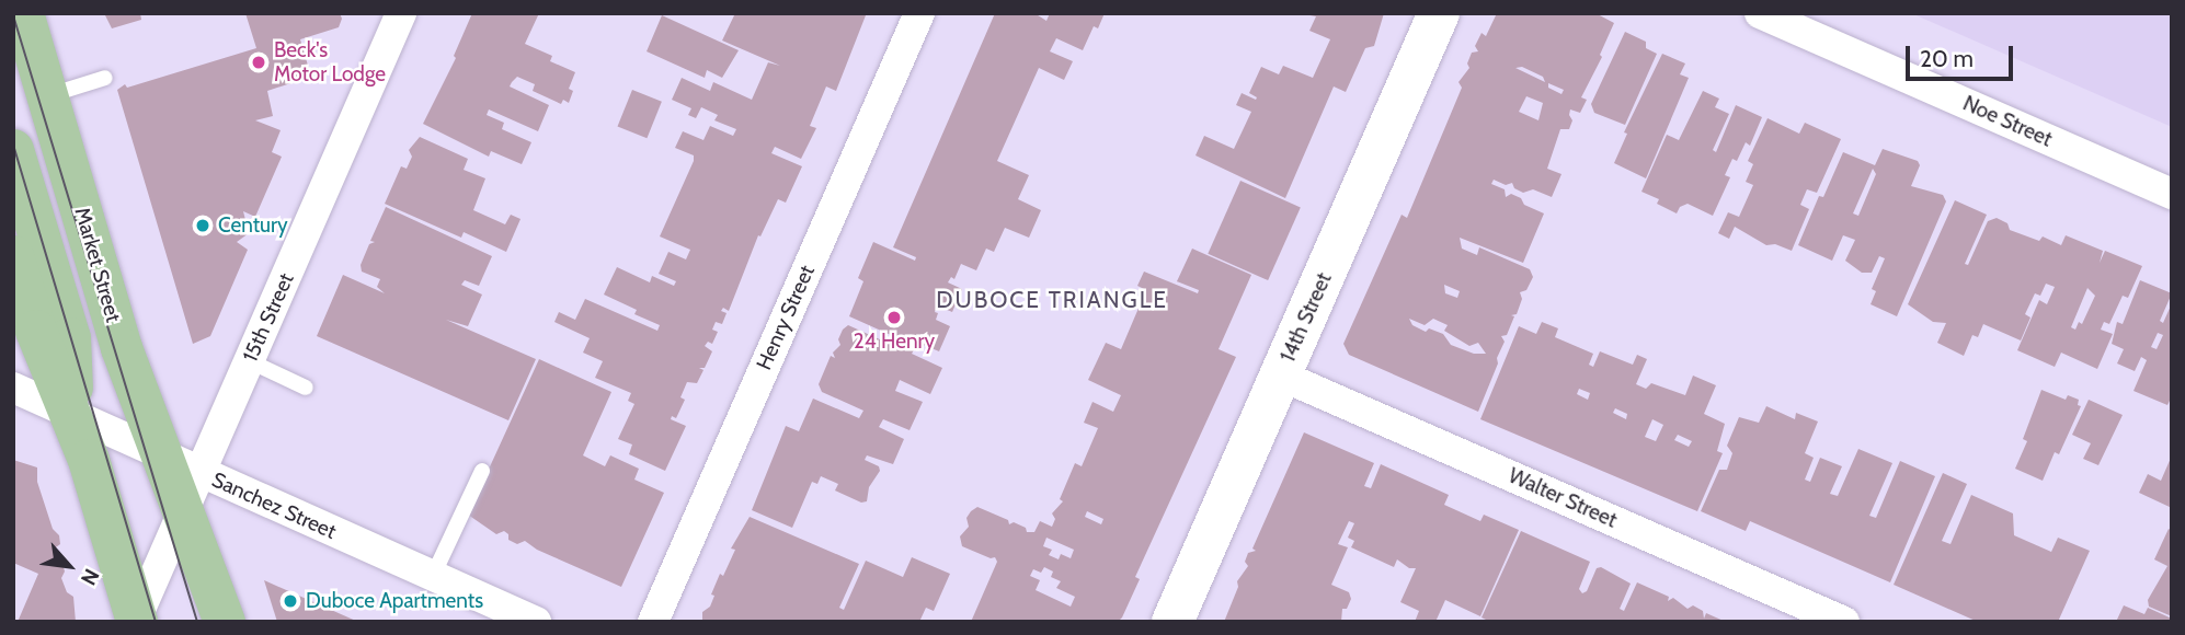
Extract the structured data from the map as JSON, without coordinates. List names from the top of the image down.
{
  "streets": {
    "main road": ["Market Street"],
    "street": [
      "Noe Street",
      "15th Street",
      "Henry Street",
      "14th Street",
      "Walter Street",
      "Sanchez Street"
    ]
  },
  "crossings": [
    ["Market Street", "15th Street"],
    ["Market Street", "Sanchez Street"],
    ["15th Street", "Sanchez Street"],
    ["14th Street", "Walter Street"]
  ],
  "districts": ["DUBOCE TRIANGLE"],
  "places": [
    "Beck's Motor Lodge",
    "Century",
    "24 Henry",
    "Duboce Apartments"
  ],
  "scale_bar": "20 m",
  "north": "bottom right"
}
